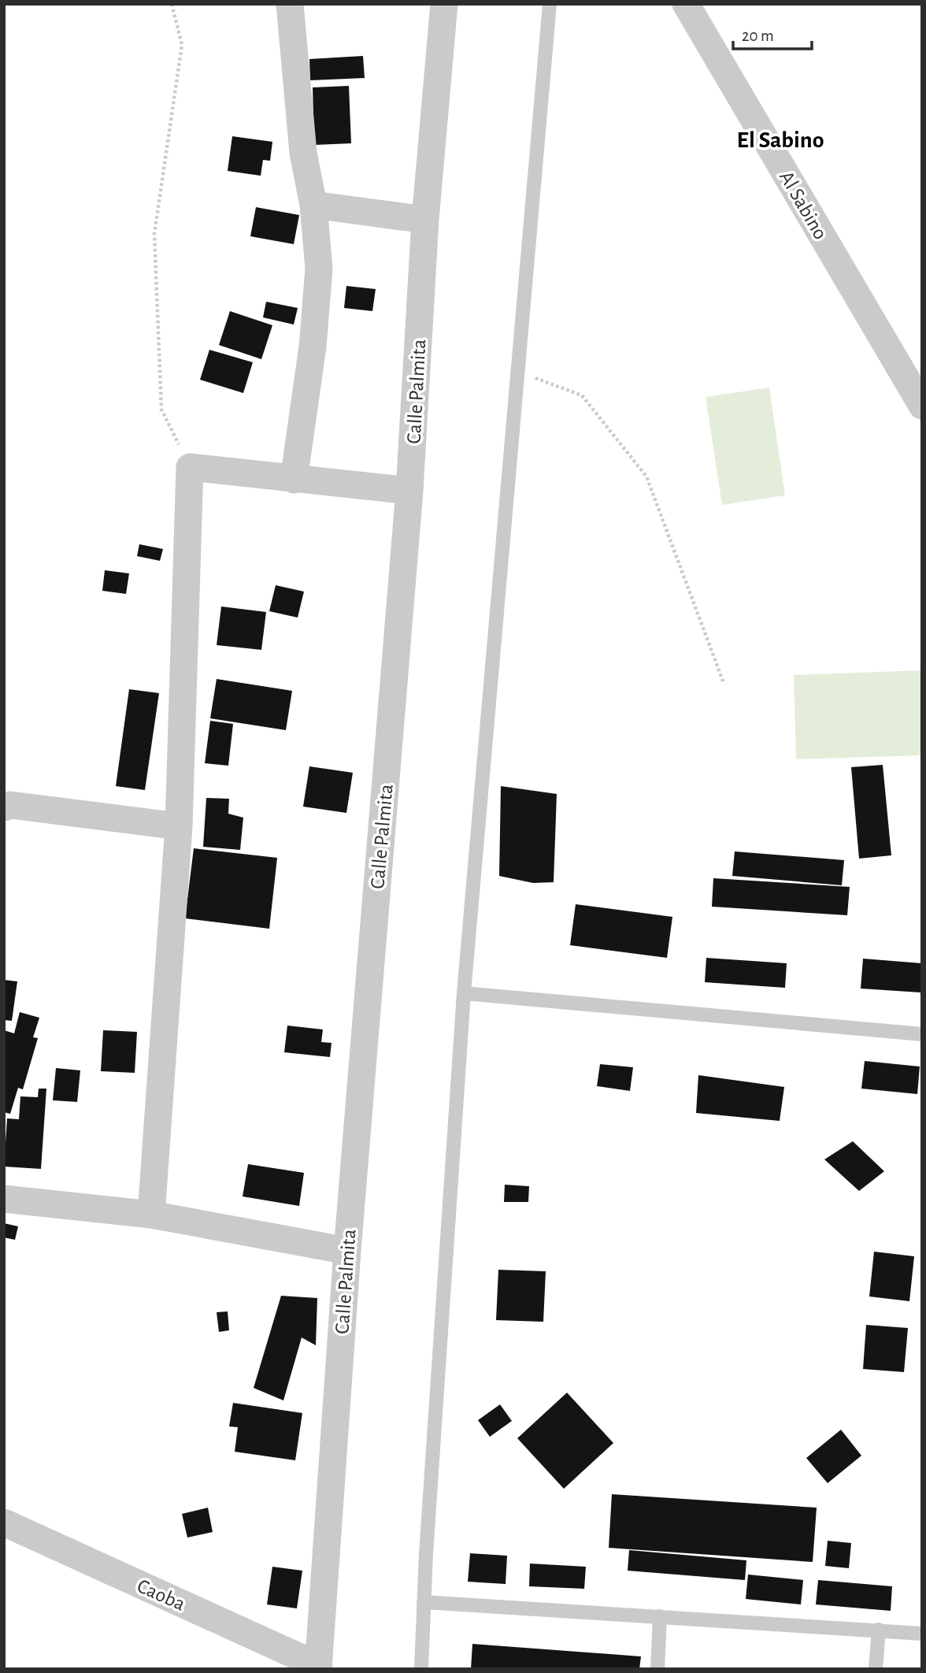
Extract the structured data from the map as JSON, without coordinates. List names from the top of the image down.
{
  "streets": {
    "street": ["Al Sabino", "Calle Palmita", "Caoba"]
  },
  "crossings": [
    ["Calle Palmita", "Caoba"]
  ],
  "districts": ["El Sabino"],
  "scale_bar": "20 m"
}
